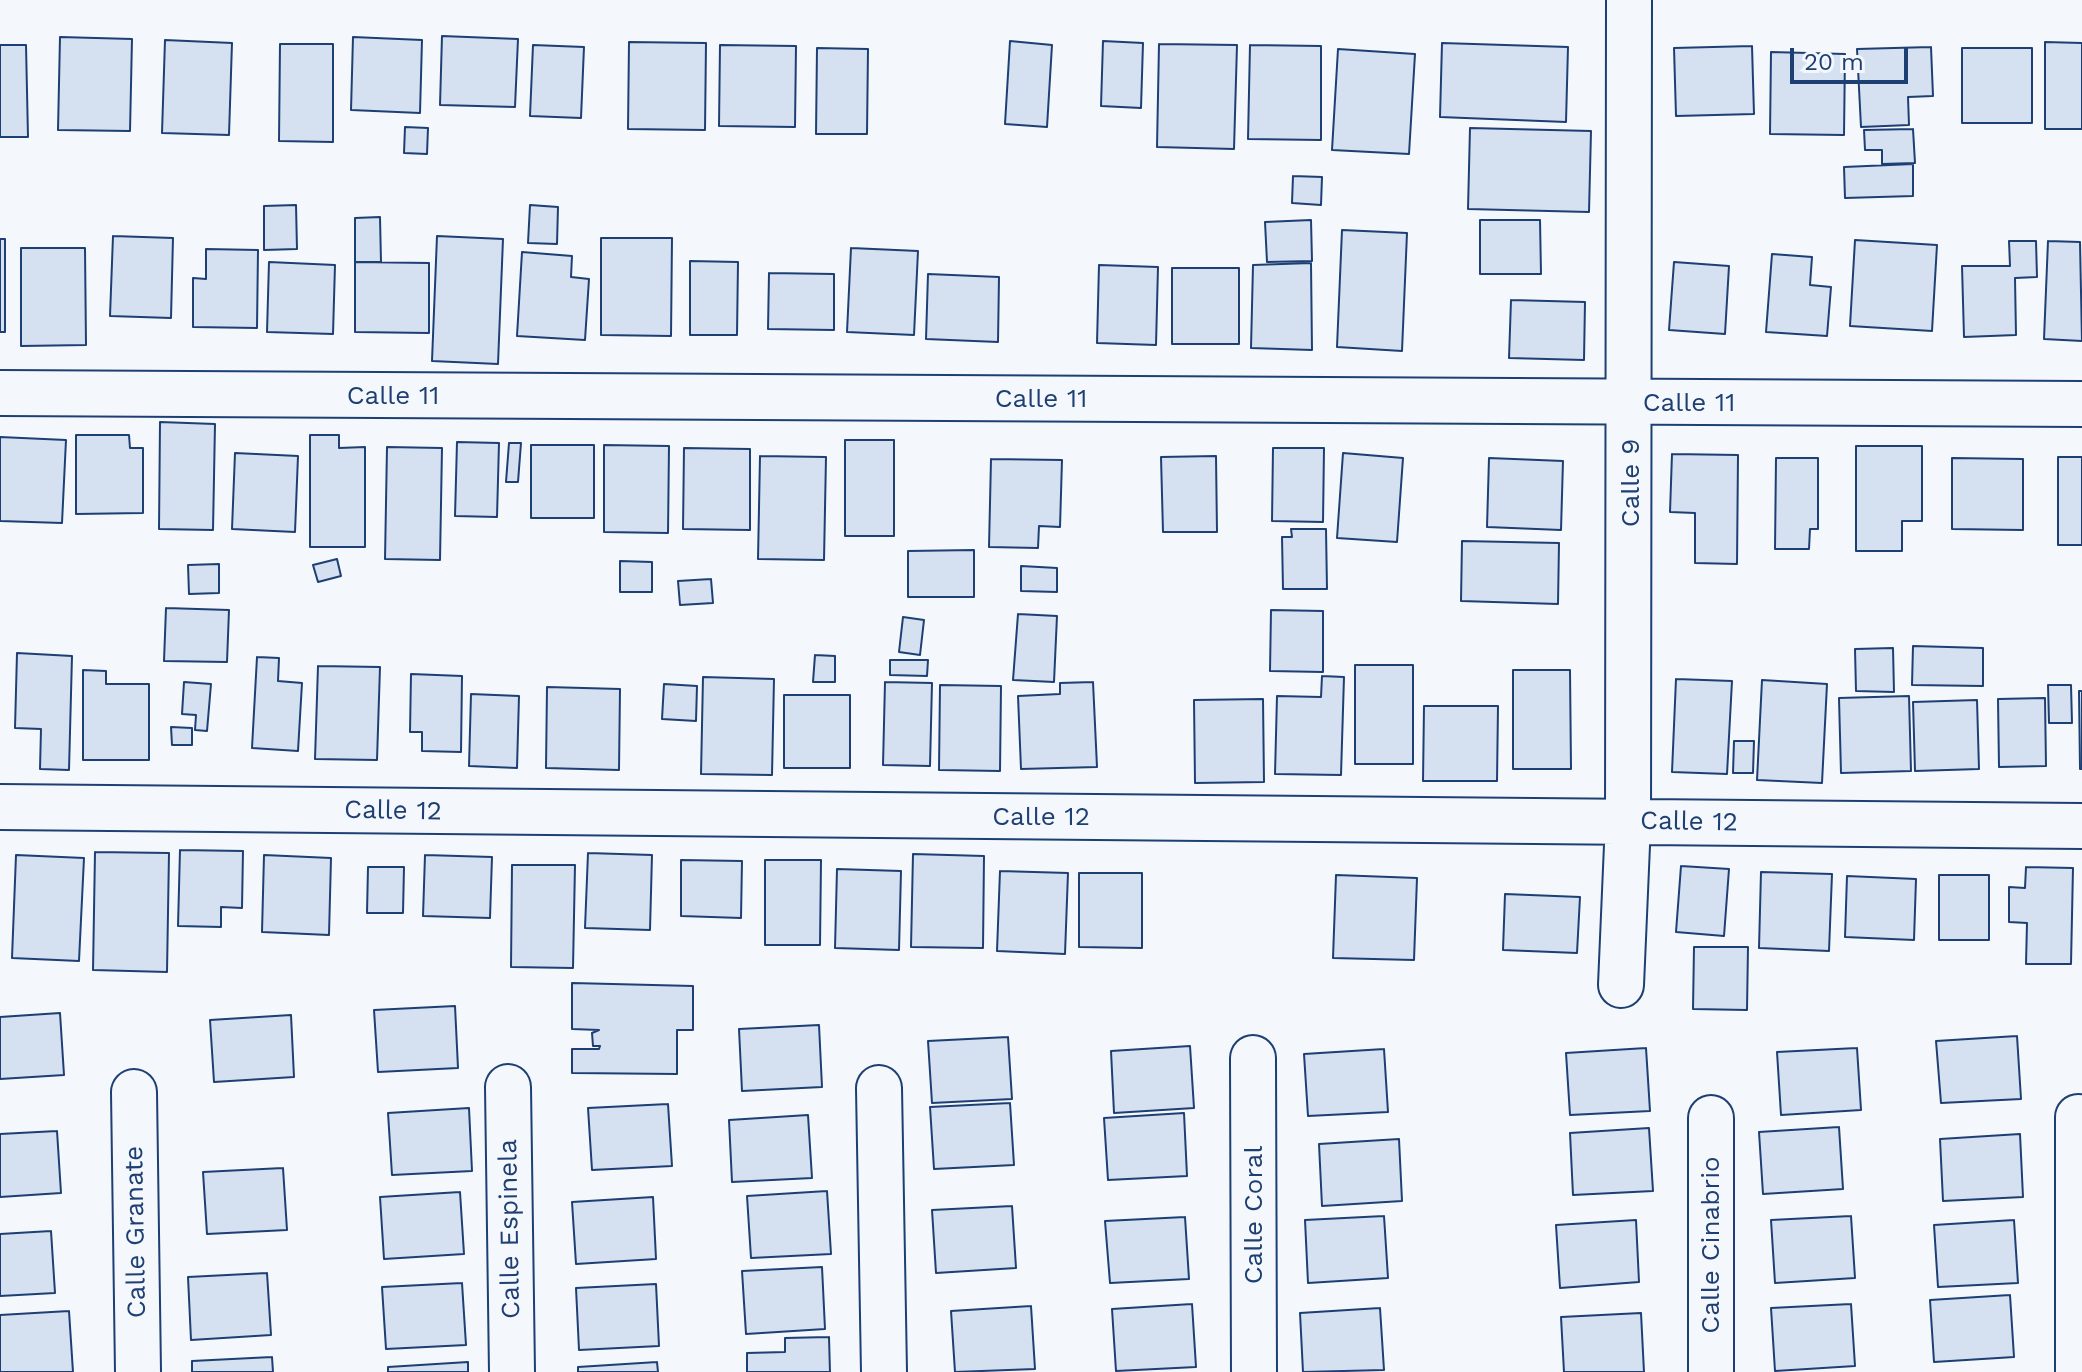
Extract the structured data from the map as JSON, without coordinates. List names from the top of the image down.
{
  "streets": {
    "street": [
      "Calle 11",
      "Calle 9",
      "Calle 12",
      "Calle Coral",
      "Calle Espinela",
      "Calle Granate",
      "Calle Cinabrio"
    ]
  },
  "crossings": [
    ["Calle 11", "Calle 9"],
    ["Calle 9", "Calle 12"]
  ],
  "scale_bar": "20 m"
}
